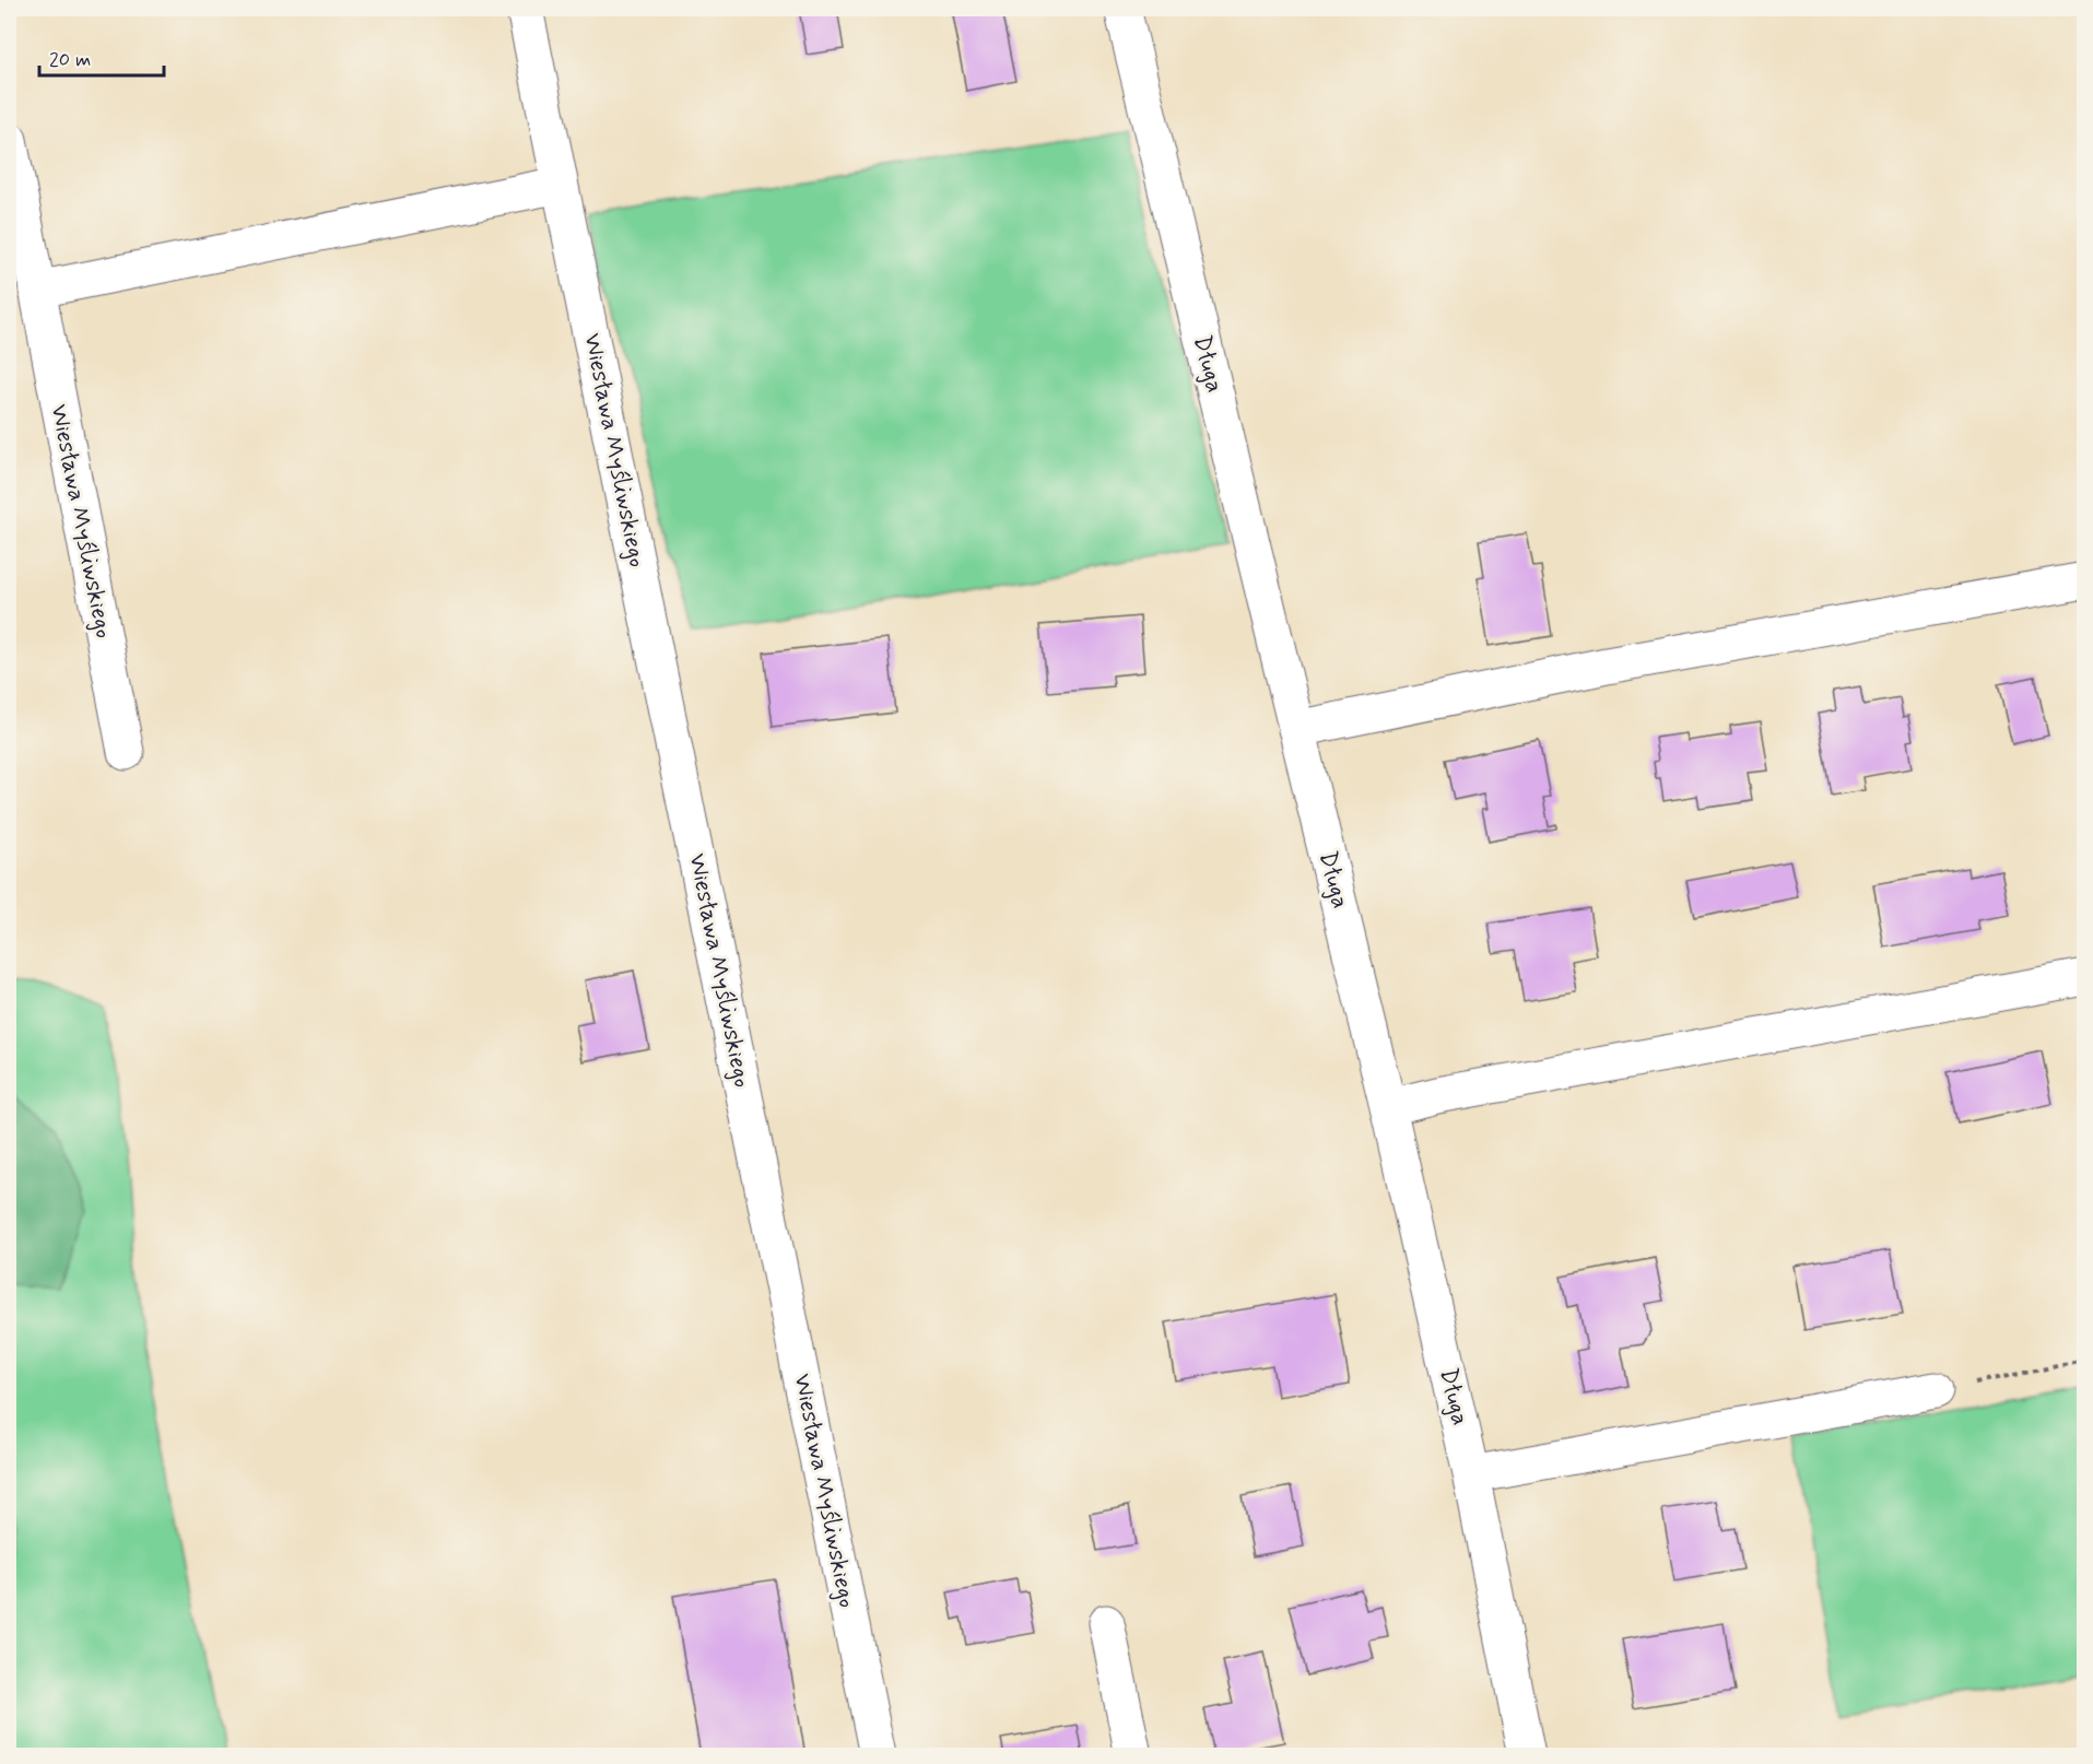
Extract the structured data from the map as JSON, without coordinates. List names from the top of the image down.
{
  "streets": {
    "street": ["Długa", "Wiesława Myśliwskiego"]
  },
  "scale_bar": "20 m"
}
